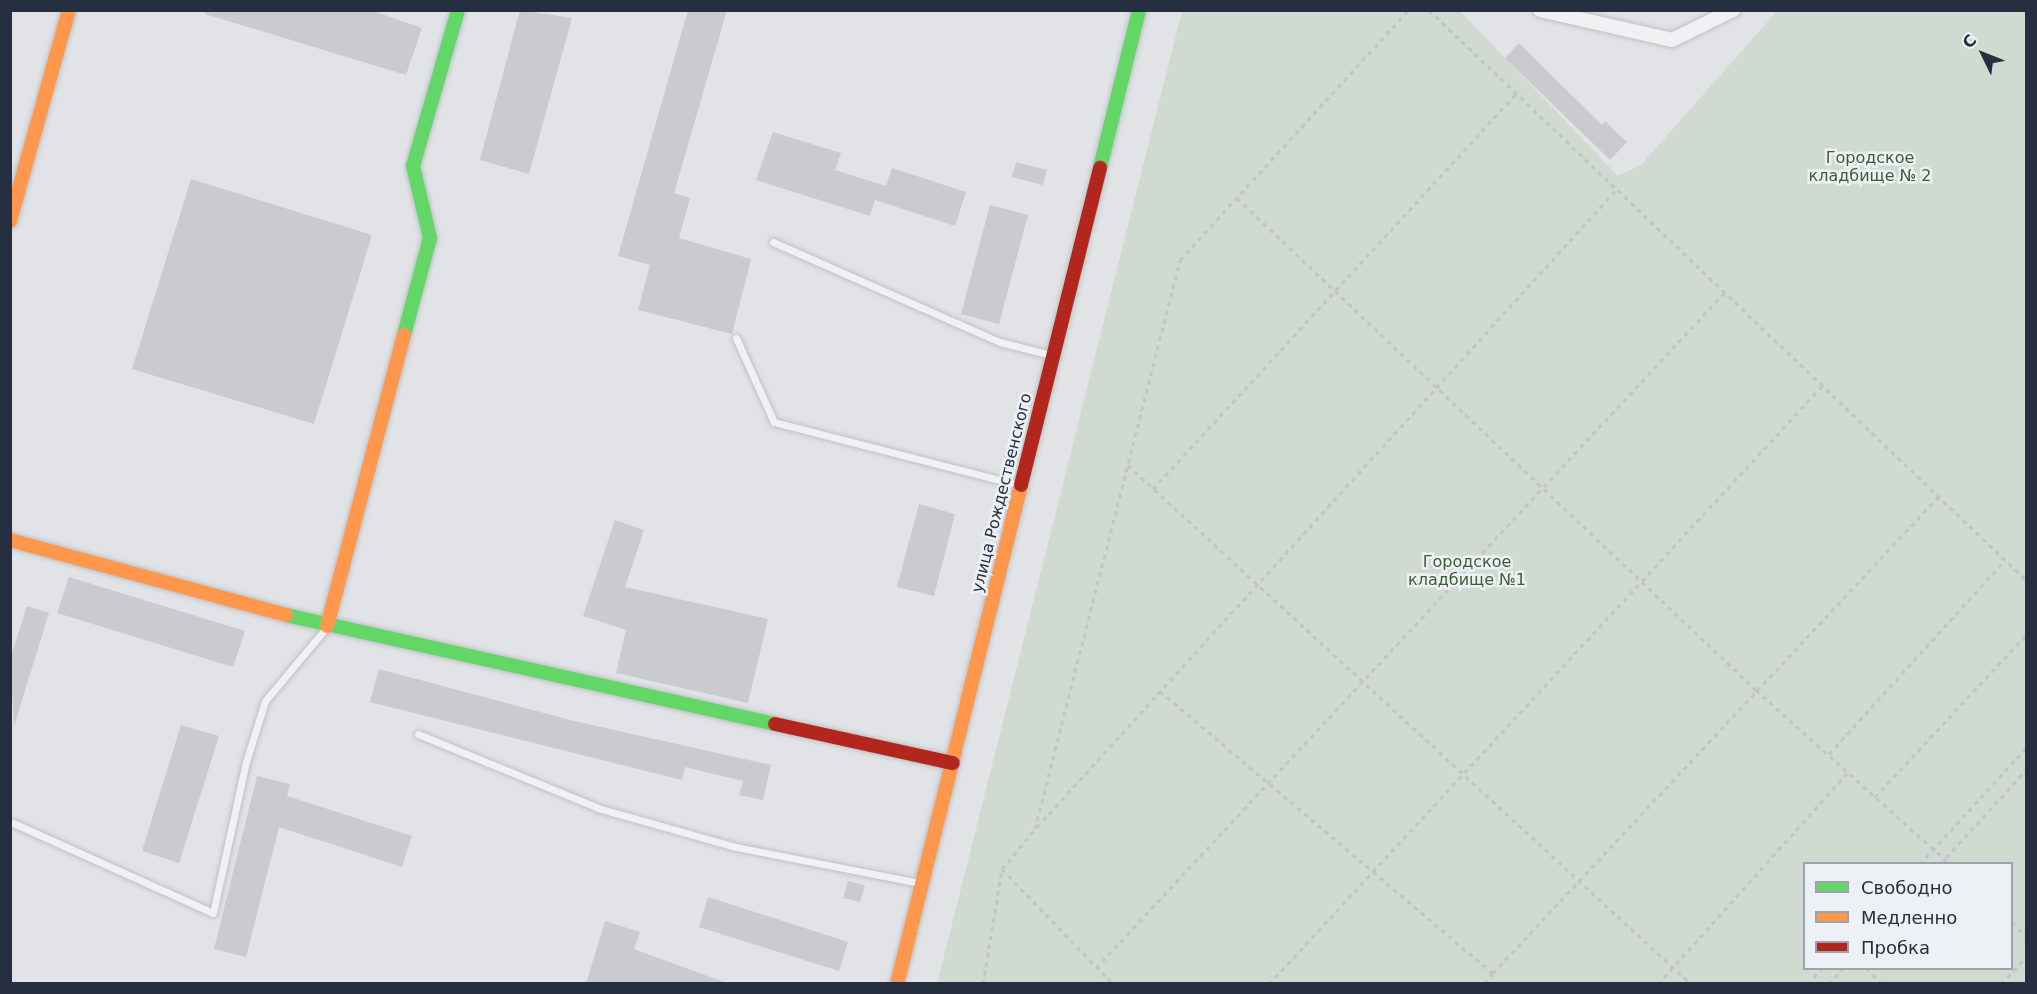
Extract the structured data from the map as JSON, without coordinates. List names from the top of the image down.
{
  "streets": {
    "street": ["улица Рождественского"]
  },
  "parks": ["Городское кладбище № 2", "Городское кладбище №1"],
  "legend": ["Свободно", "Медленно", "Пробка"],
  "north": "top left"
}
